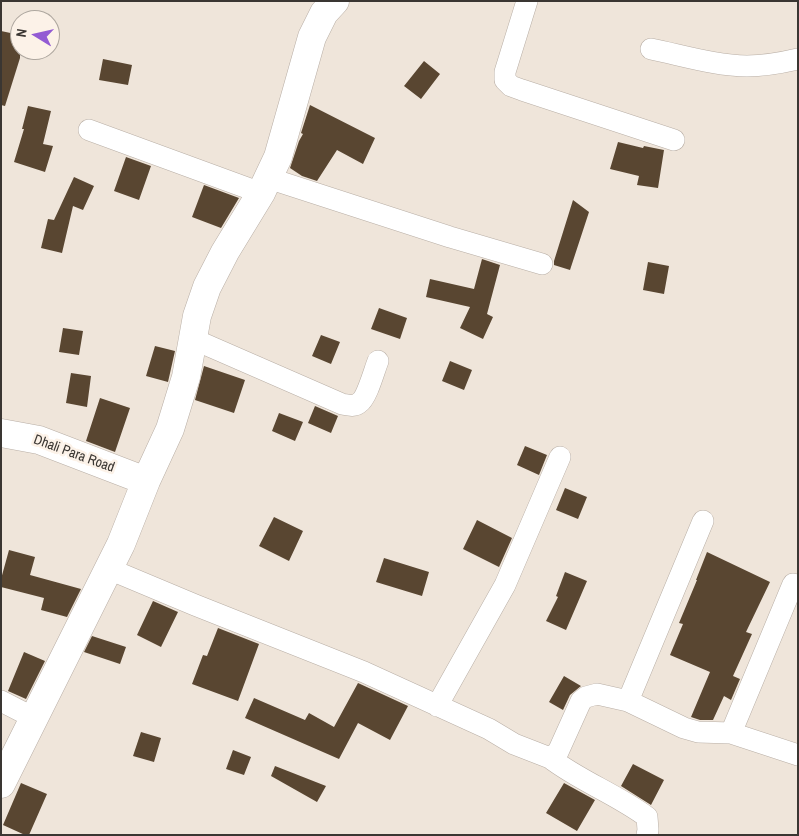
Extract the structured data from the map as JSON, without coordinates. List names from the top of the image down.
{
  "streets": {
    "street": ["Dhali Para Road"]
  },
  "north": "left"
}
